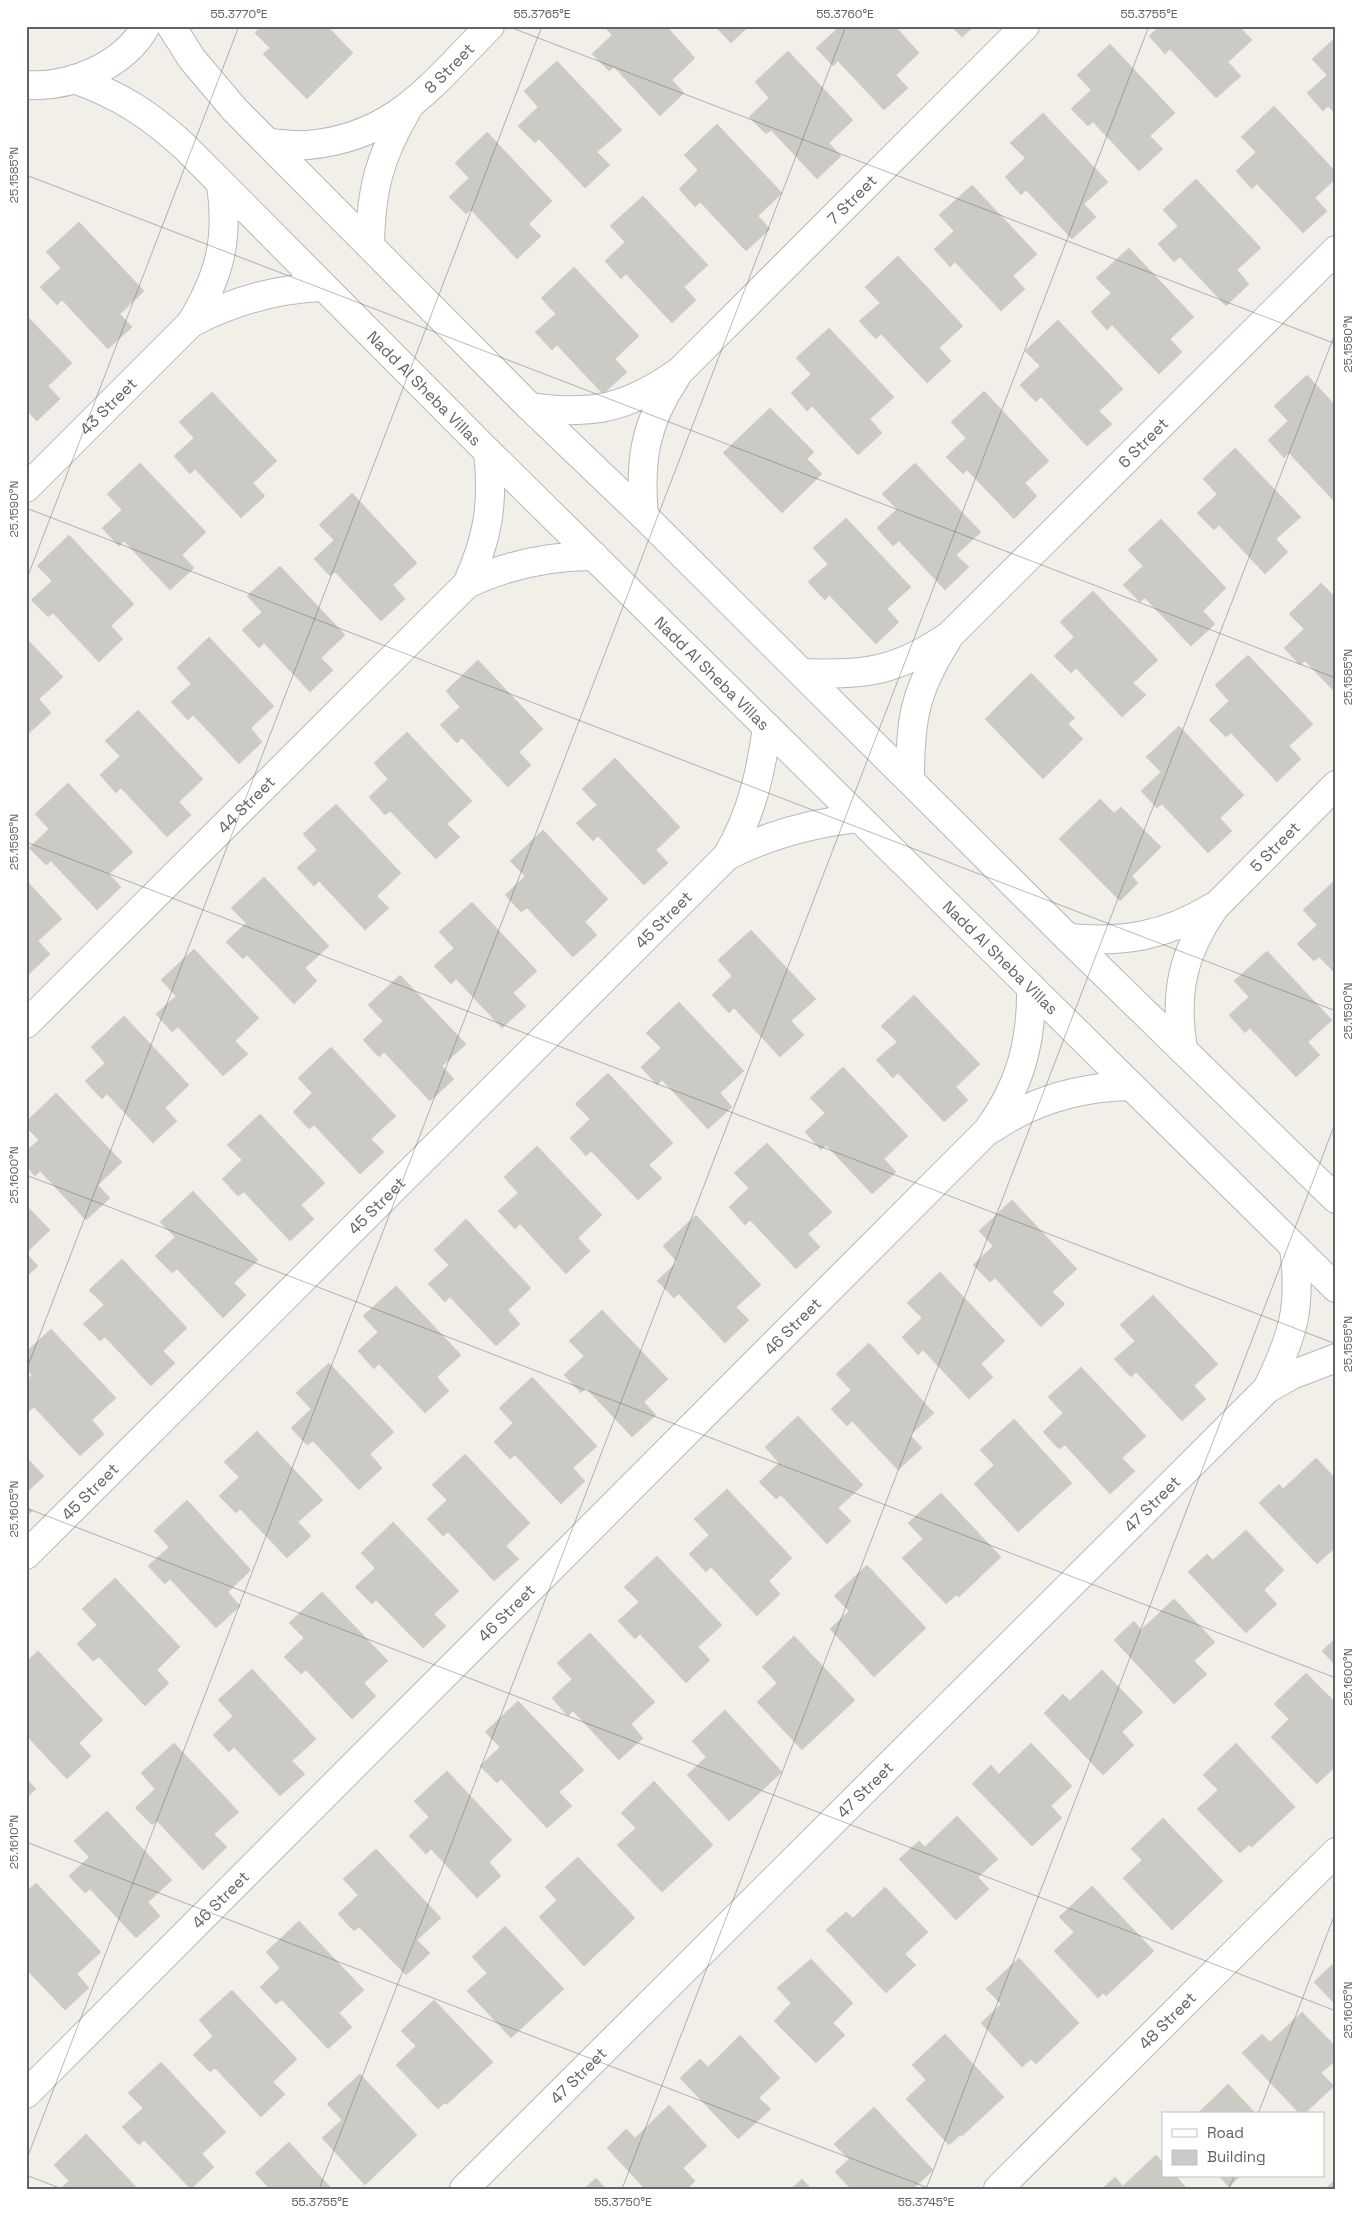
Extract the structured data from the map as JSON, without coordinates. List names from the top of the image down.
{
  "streets": {
    "street": [
      "8 Street",
      "7 Street",
      "Nadd Al Sheba Villas",
      "43 Street",
      "6 Street",
      "44 Street",
      "5 Street",
      "45 Street",
      "46 Street",
      "47 Street",
      "48 Street"
    ]
  },
  "legend": ["Road", "Building"],
  "coordinates": [
    "55.3770°E",
    "55.3765°E",
    "55.3760°E",
    "55.3755°E",
    "25.1585°N",
    "25.1580°N",
    "25.1590°N",
    "25.1595°N",
    "25.1600°N",
    "25.1605°N",
    "25.1610°N",
    "55.3750°E",
    "55.3745°E"
  ]
}
